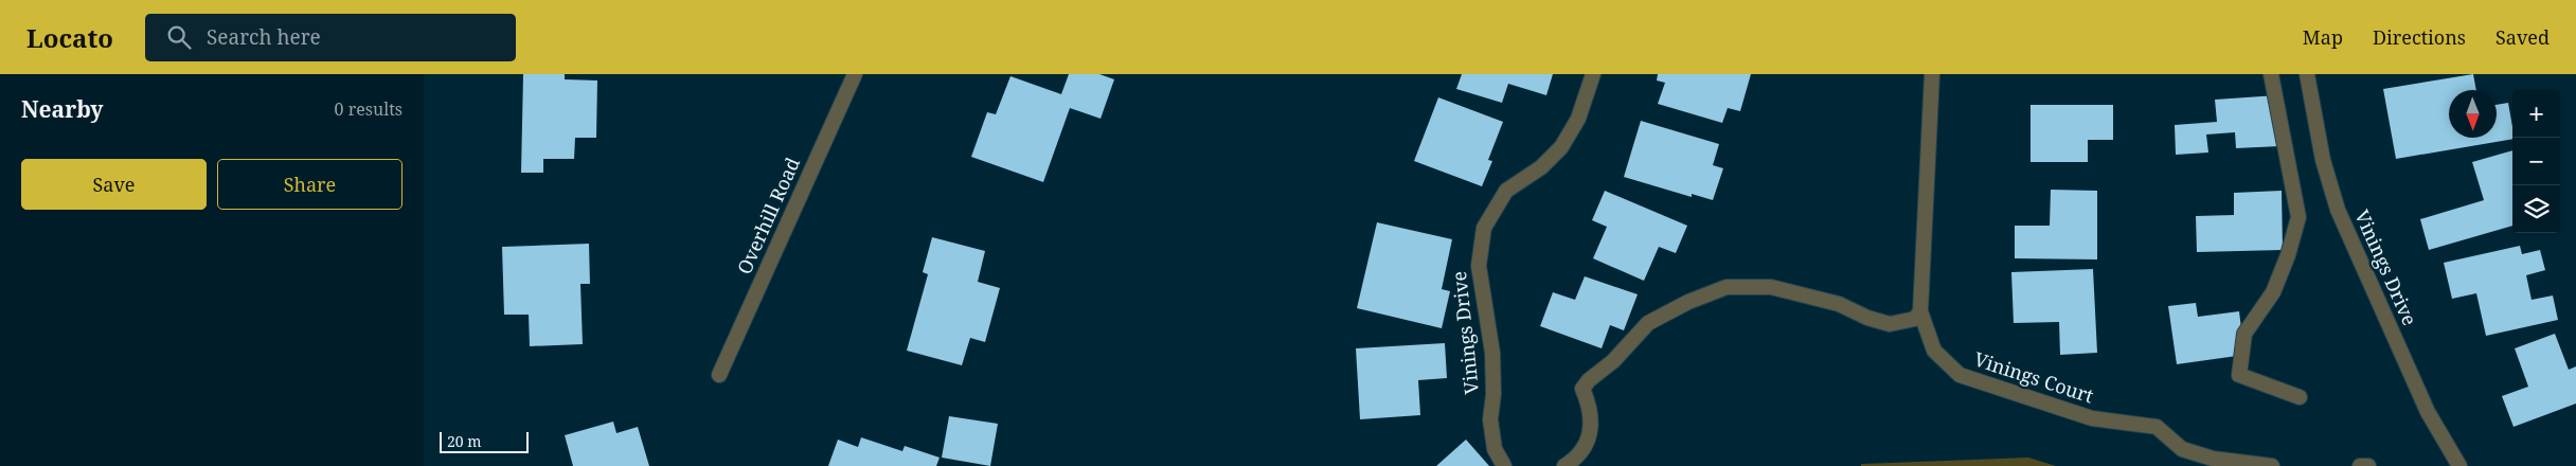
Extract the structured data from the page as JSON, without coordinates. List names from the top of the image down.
{
  "streets": {
    "street": ["Overhill Road", "Vinings Drive", "Vinings Court"]
  },
  "scale_bar": "20 m",
  "north": "bottom",
  "page": {
    "header": "Locato",
    "search": "Search here",
    "nav": ["Map", "Directions", "Saved"],
    "heading": ["Nearby", "0 results"],
    "map_buttons": ["+", "−"],
    "buttons": ["Save", "Share"],
    "scale": "20 m"
  }
}
